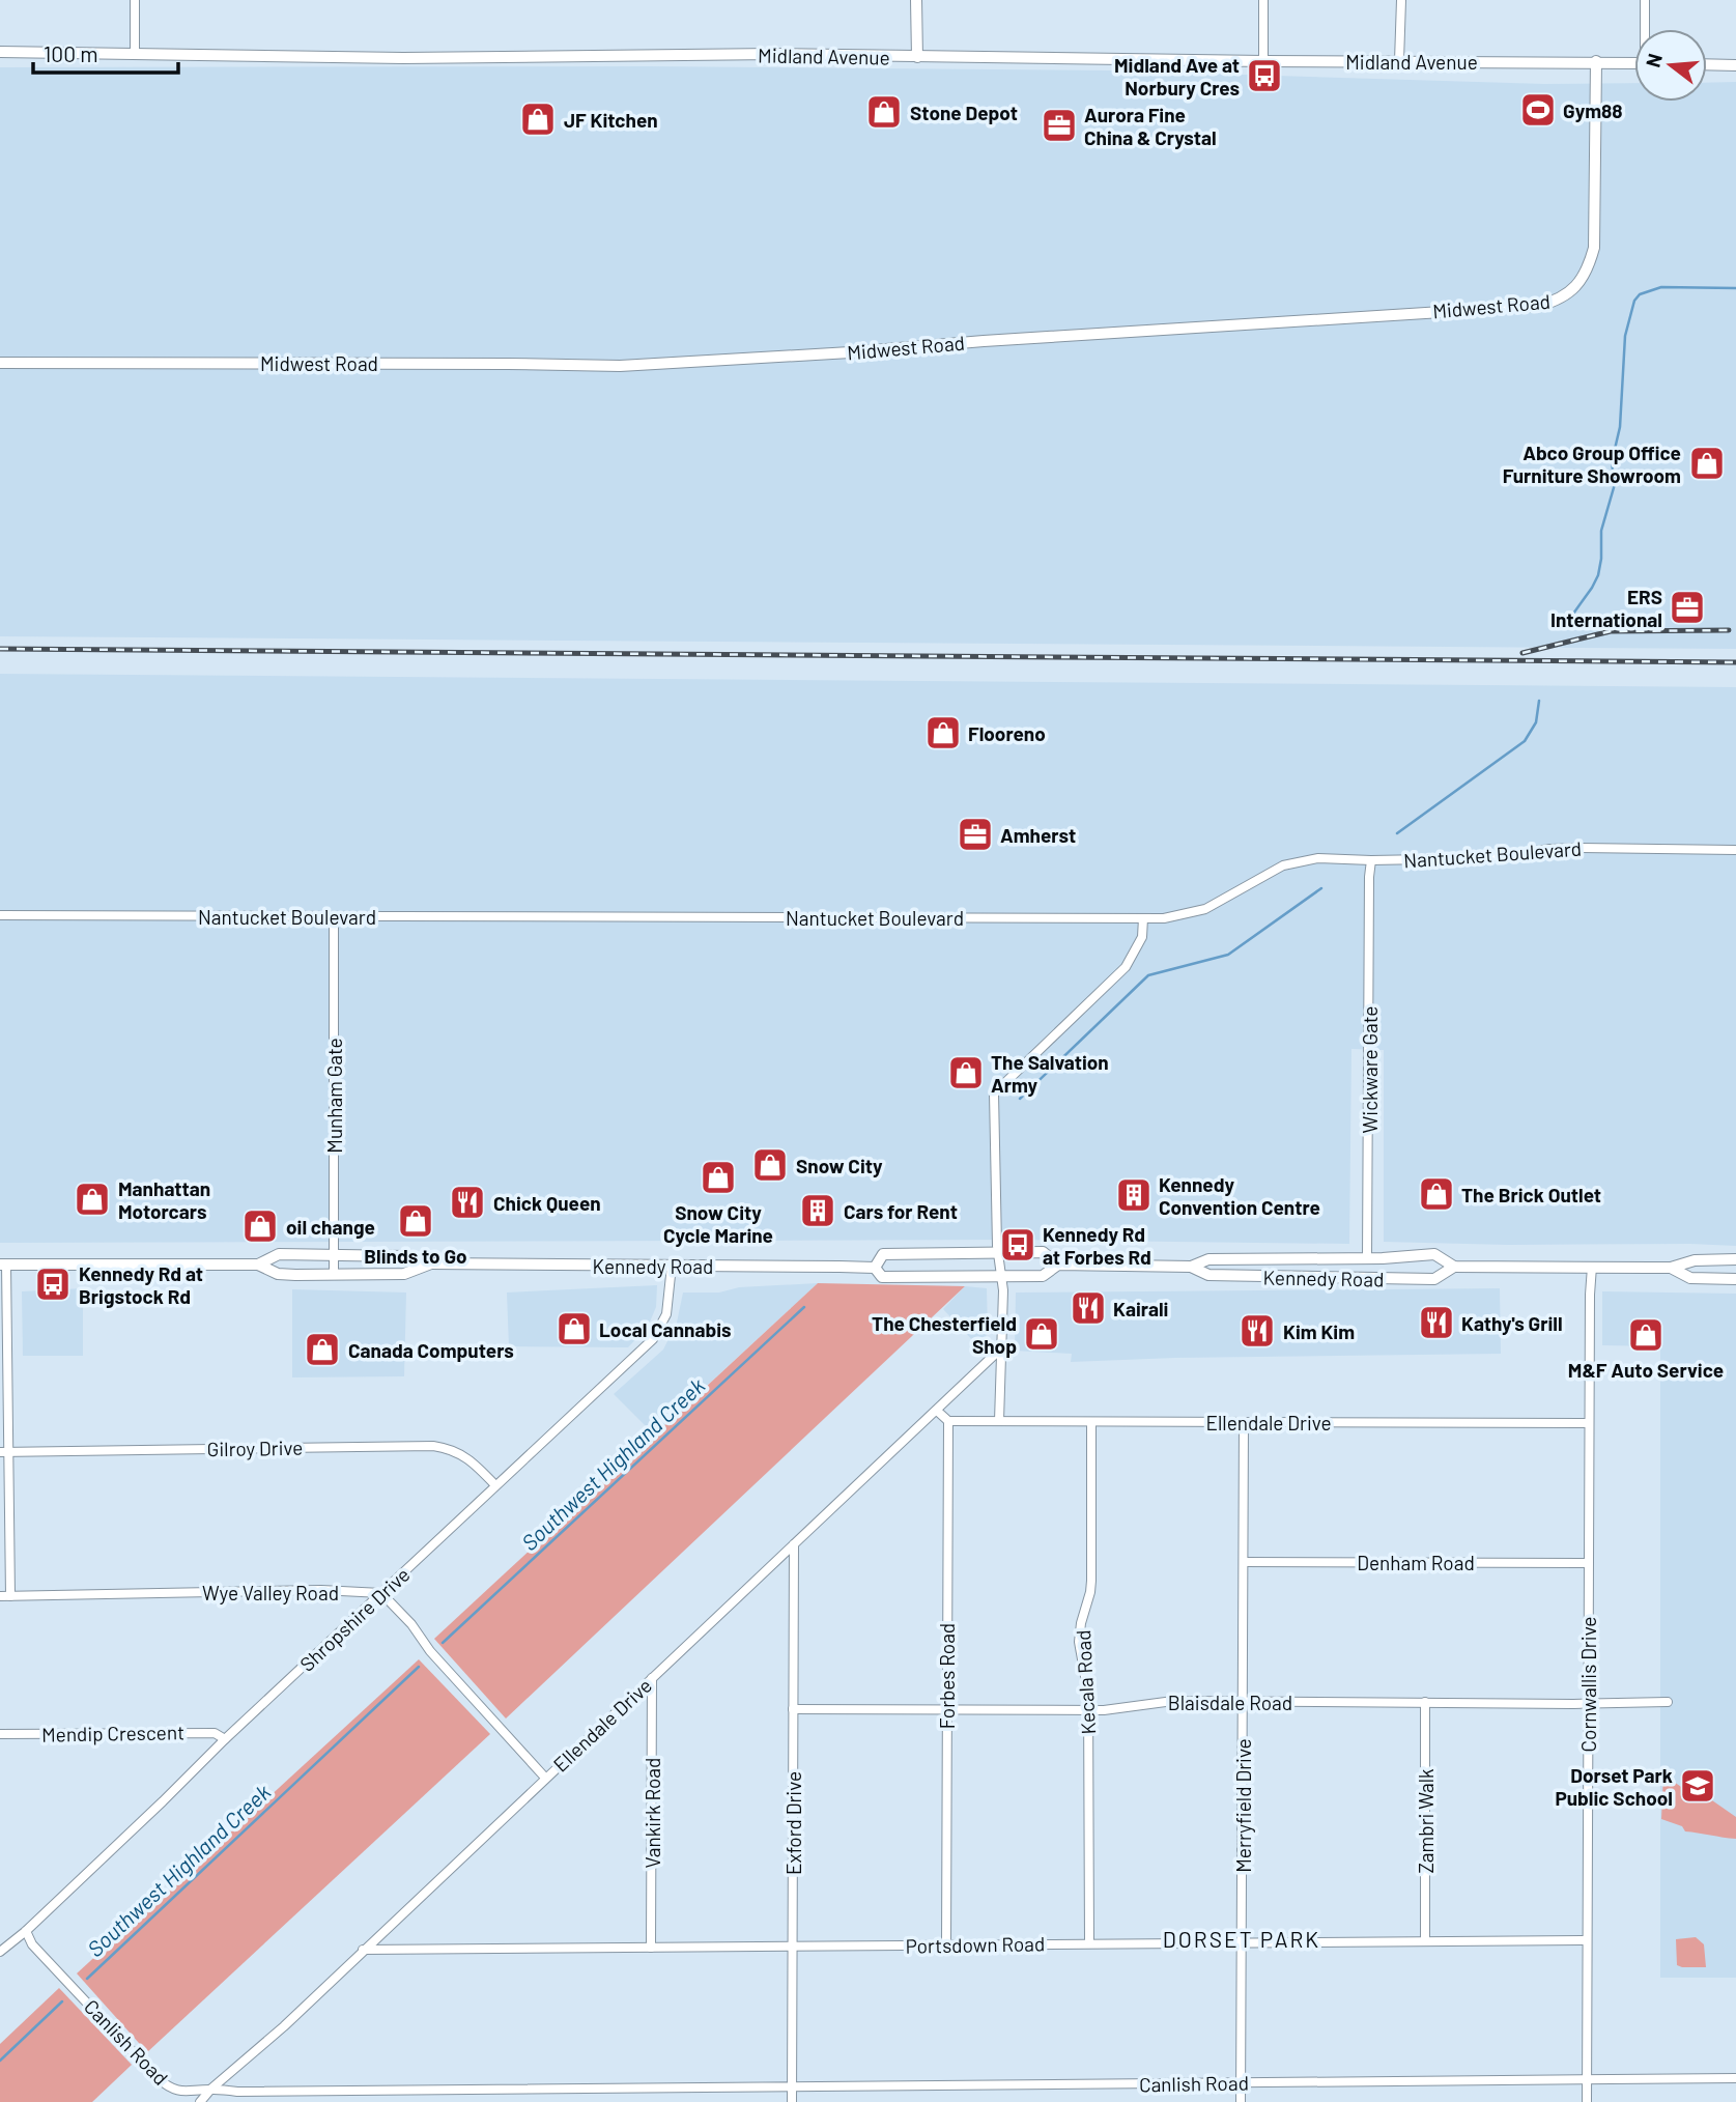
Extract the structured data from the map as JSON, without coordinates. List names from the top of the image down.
{
  "streets": {
    "main road": [
      "Midland Avenue",
      "Midwest Road",
      "Wickware Gate",
      "Kennedy Road"
    ],
    "street": [
      "Nantucket Boulevard",
      "Munham Gate",
      "Ellendale Drive",
      "Gilroy Drive",
      "Denham Road",
      "Wye Valley Road",
      "Shropshire Drive",
      "Forbes Road",
      "Kecala Road",
      "Cornwallis Drive",
      "Blaisdale Road",
      "Mendip Crescent",
      "Merryfield Drive",
      "Vankirk Road",
      "Zambri Walk",
      "Exford Drive",
      "Portsdown Road",
      "Canlish Road"
    ]
  },
  "crossings": [
    ["Midland Avenue", "Midwest Road"],
    ["Nantucket Boulevard", "Wickware Gate"],
    ["Nantucket Boulevard", "Munham Gate"],
    ["Wickware Gate", "Kennedy Road"],
    ["Munham Gate", "Kennedy Road"],
    ["Kennedy Road", "Shropshire Drive"],
    ["Kennedy Road", "Cornwallis Drive"],
    ["Ellendale Drive", "Forbes Road"],
    ["Ellendale Drive", "Kecala Road"],
    ["Ellendale Drive", "Cornwallis Drive"],
    ["Ellendale Drive", "Merryfield Drive"],
    ["Ellendale Drive", "Vankirk Road"],
    ["Ellendale Drive", "Exford Drive"],
    ["Ellendale Drive", "Portsdown Road"],
    ["Ellendale Drive", "Canlish Road"],
    ["Gilroy Drive", "Shropshire Drive"],
    ["Denham Road", "Cornwallis Drive"],
    ["Denham Road", "Merryfield Drive"],
    ["Wye Valley Road", "Shropshire Drive"],
    ["Shropshire Drive", "Mendip Crescent"],
    ["Shropshire Drive", "Canlish Road"],
    ["Forbes Road", "Blaisdale Road"],
    ["Forbes Road", "Portsdown Road"],
    ["Kecala Road", "Blaisdale Road"],
    ["Kecala Road", "Portsdown Road"],
    ["Cornwallis Drive", "Blaisdale Road"],
    ["Cornwallis Drive", "Portsdown Road"],
    ["Cornwallis Drive", "Canlish Road"],
    ["Blaisdale Road", "Merryfield Drive"],
    ["Blaisdale Road", "Zambri Walk"],
    ["Blaisdale Road", "Exford Drive"],
    ["Merryfield Drive", "Portsdown Road"],
    ["Merryfield Drive", "Canlish Road"],
    ["Vankirk Road", "Portsdown Road"],
    ["Zambri Walk", "Portsdown Road"],
    ["Exford Drive", "Portsdown Road"],
    ["Exford Drive", "Canlish Road"]
  ],
  "districts": ["DORSET PARK"],
  "water": ["Southwest Highland Creek"],
  "places": {
    "bus stop": ["Midland Ave at Norbury Cres", "Kennedy Rd at Forbes Rd", "Kennedy Rd at Brigstock Rd"],
    "sports": ["Gym88"],
    "shop": [
      "Stone Depot",
      "JF Kitchen",
      "Abco Group Office Furniture Showroom",
      "Flooreno",
      "The Salvation Army",
      "Snow City",
      "Snow City Cycle Marine",
      "The Brick Outlet",
      "Manhattan Motorcars",
      "Blinds to Go",
      "oil change",
      "Local Cannabis",
      "The Chesterfield Shop",
      "M&F Auto Service",
      "Canada Computers"
    ],
    "office": ["Aurora Fine China & Crystal", "ERS International", "Amherst"],
    "building": ["Kennedy Convention Centre", "Cars for Rent"],
    "restaurant": [
      "Chick Queen",
      "Kairali",
      "Kathy's Grill",
      "Kim Kim"
    ],
    "school or university": ["Dorset Park Public School"]
  },
  "scale_bar": "100 m",
  "north": "left"
}
